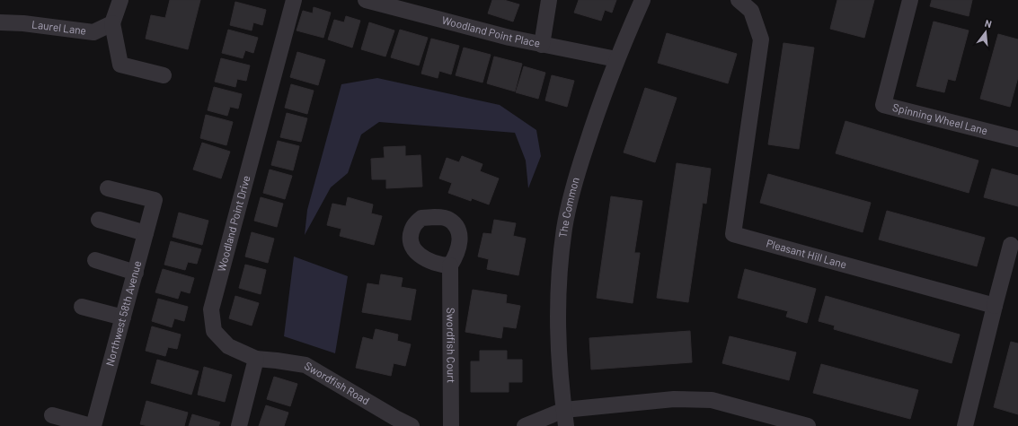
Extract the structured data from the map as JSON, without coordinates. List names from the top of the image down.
{
  "streets": {
    "street": [
      "Laurel Lane",
      "Woodland Point Place",
      "Spinning Wheel Lane",
      "The Common",
      "Woodland Point Drive",
      "Pleasant Hill Lane",
      "Northwest 58th Avenue",
      "Swordfish Court",
      "Swordfish Road"
    ]
  },
  "crossings": [
    ["Woodland Point Place", "The Common"],
    ["Woodland Point Drive", "Swordfish Road"]
  ],
  "north": "top"
}
